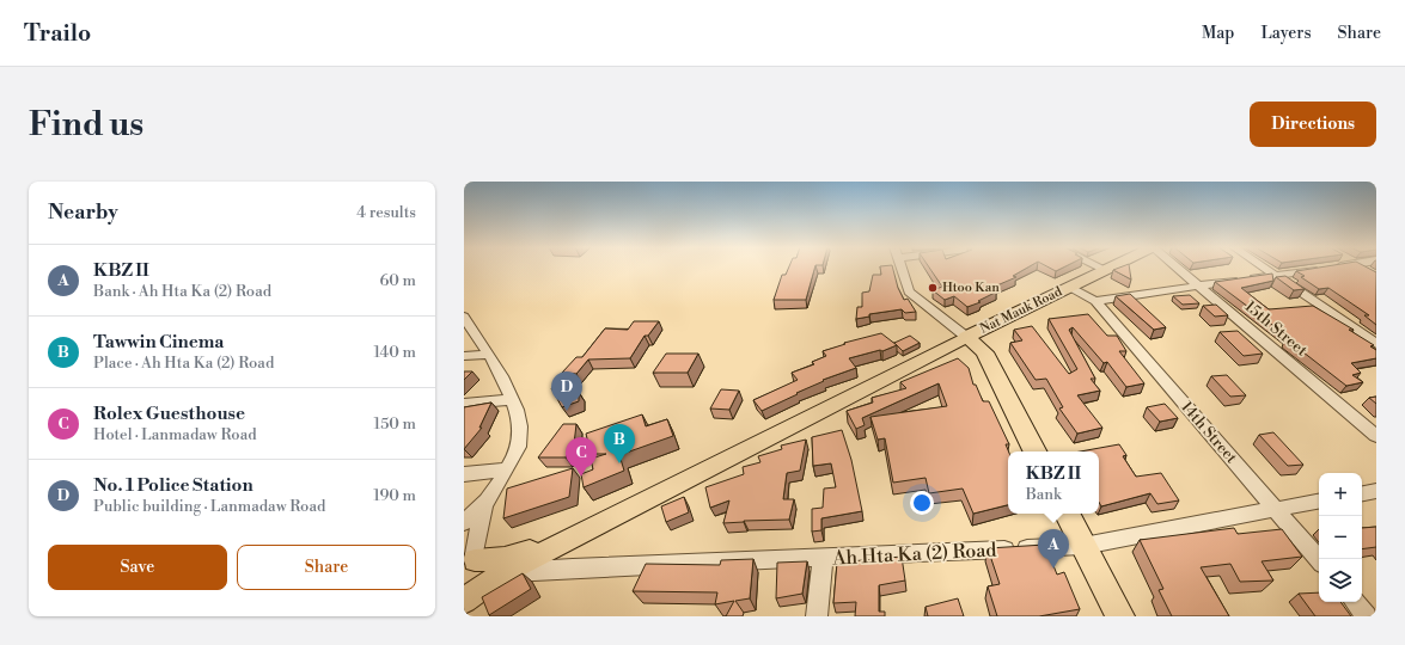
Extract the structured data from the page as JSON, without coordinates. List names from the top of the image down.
{
  "streets": {
    "highway": ["Nat Mauk Road"],
    "street": ["15th Street", "14th Street", "Ah Hta Ka (2) Road"]
  },
  "crossings": [
    ["14th Street", "Ah Hta Ka (2) Road"]
  ],
  "places": ["Htoo Kan"],
  "page": {
    "header": "Trailo",
    "nav": ["Map", "Layers", "Share"],
    "buttons": [
      "Directions",
      ["Save", "Share"]
    ],
    "title": "Find us",
    "heading": ["Nearby", "4 results"],
    "list": [
      {
        "mark": "A",
        "name": "KBZ II",
        "note": "Bank · Ah Hta Ka (2) Road",
        "value": "60 m"
      },
      {
        "mark": "B",
        "name": "Tawwin Cinema",
        "note": "Place · Ah Hta Ka (2) Road",
        "value": "140 m"
      },
      {
        "mark": "C",
        "name": "Rolex Guesthouse",
        "note": "Hotel · Lanmadaw Road",
        "value": "150 m"
      },
      {
        "mark": "D",
        "name": "No. 1 Police Station",
        "note": "Public building · Lanmadaw Road",
        "value": "190 m"
      }
    ],
    "pins": [
      "D",
      "B",
      "C",
      "A"
    ],
    "popup": ["KBZ II", "Bank"],
    "map_buttons": ["+", "−"]
  }
}
